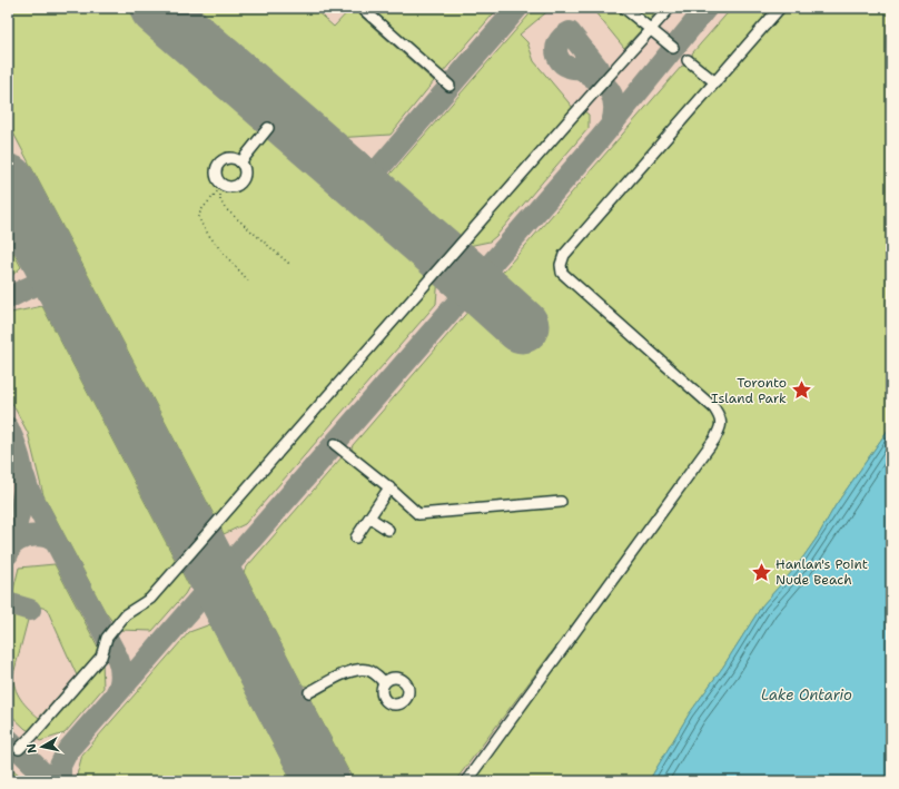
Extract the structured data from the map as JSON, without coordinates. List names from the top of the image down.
{
  "water": ["Lake Ontario"],
  "places": {
    "place": ["Toronto Island Park", "Hanlan's Point Nude Beach"]
  },
  "north": "left"
}
